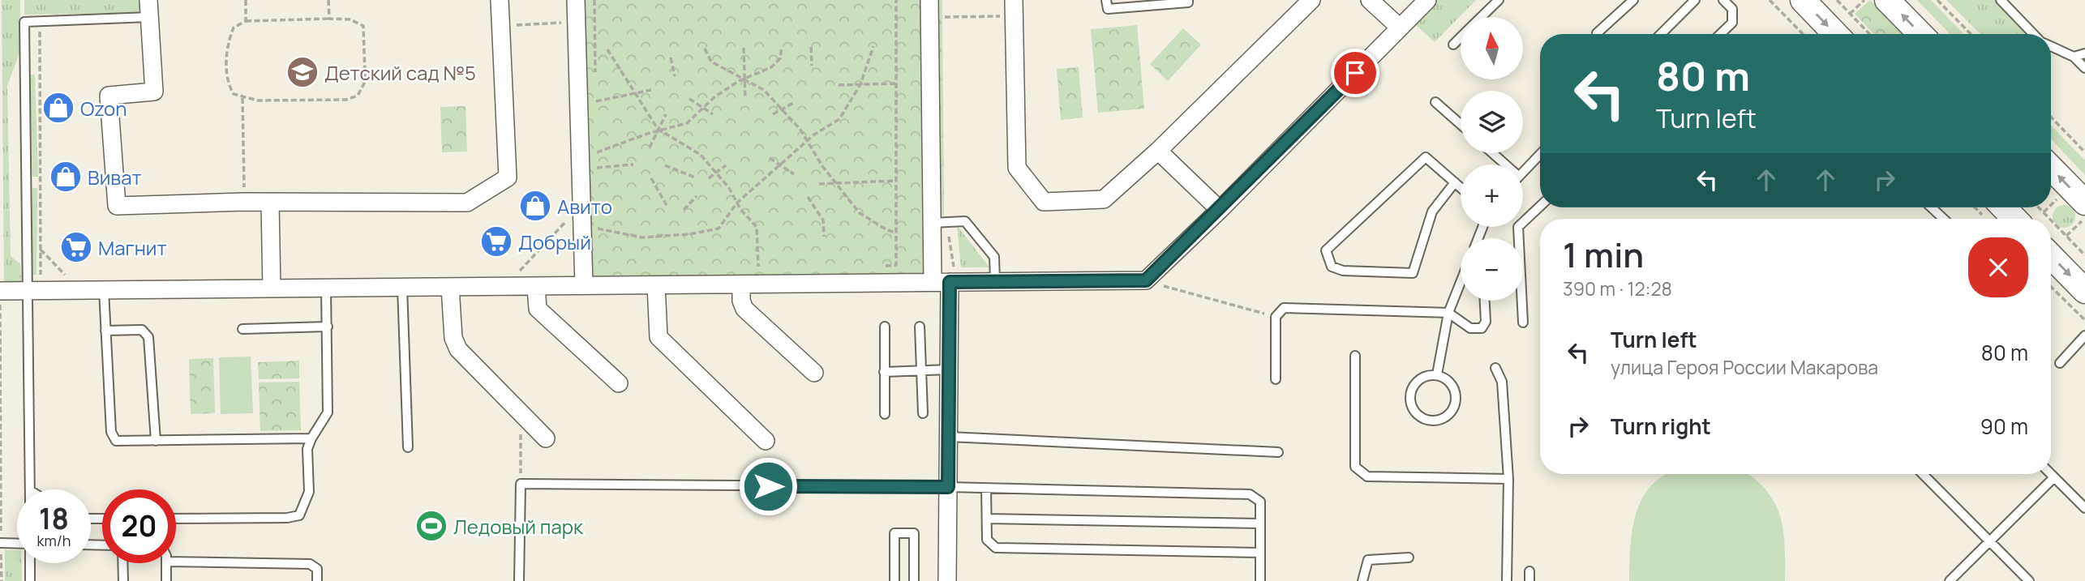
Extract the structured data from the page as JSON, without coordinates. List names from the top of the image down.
{
  "places": {
    "school or university": ["Детский сад №5"],
    "shop": ["Ozon", "Виват", "Авито"],
    "supermarket": ["Добрый", "Магнит"],
    "sports": ["Ледовый парк"]
  },
  "north": "top",
  "page": {
    "map_buttons": ["+", "−"],
    "turn": ["80 m", "Turn left"],
    "heading": ["1 min", "390 m · 12:28"],
    "list": [
      {
        "name": "Turn left",
        "note": "улица Героя России Макарова",
        "value": "80 m"
      },
      {
        "name": "Turn right",
        "value": "90 m"
      }
    ],
    "speed": "18 km/h",
    "limit": "20"
  }
}
